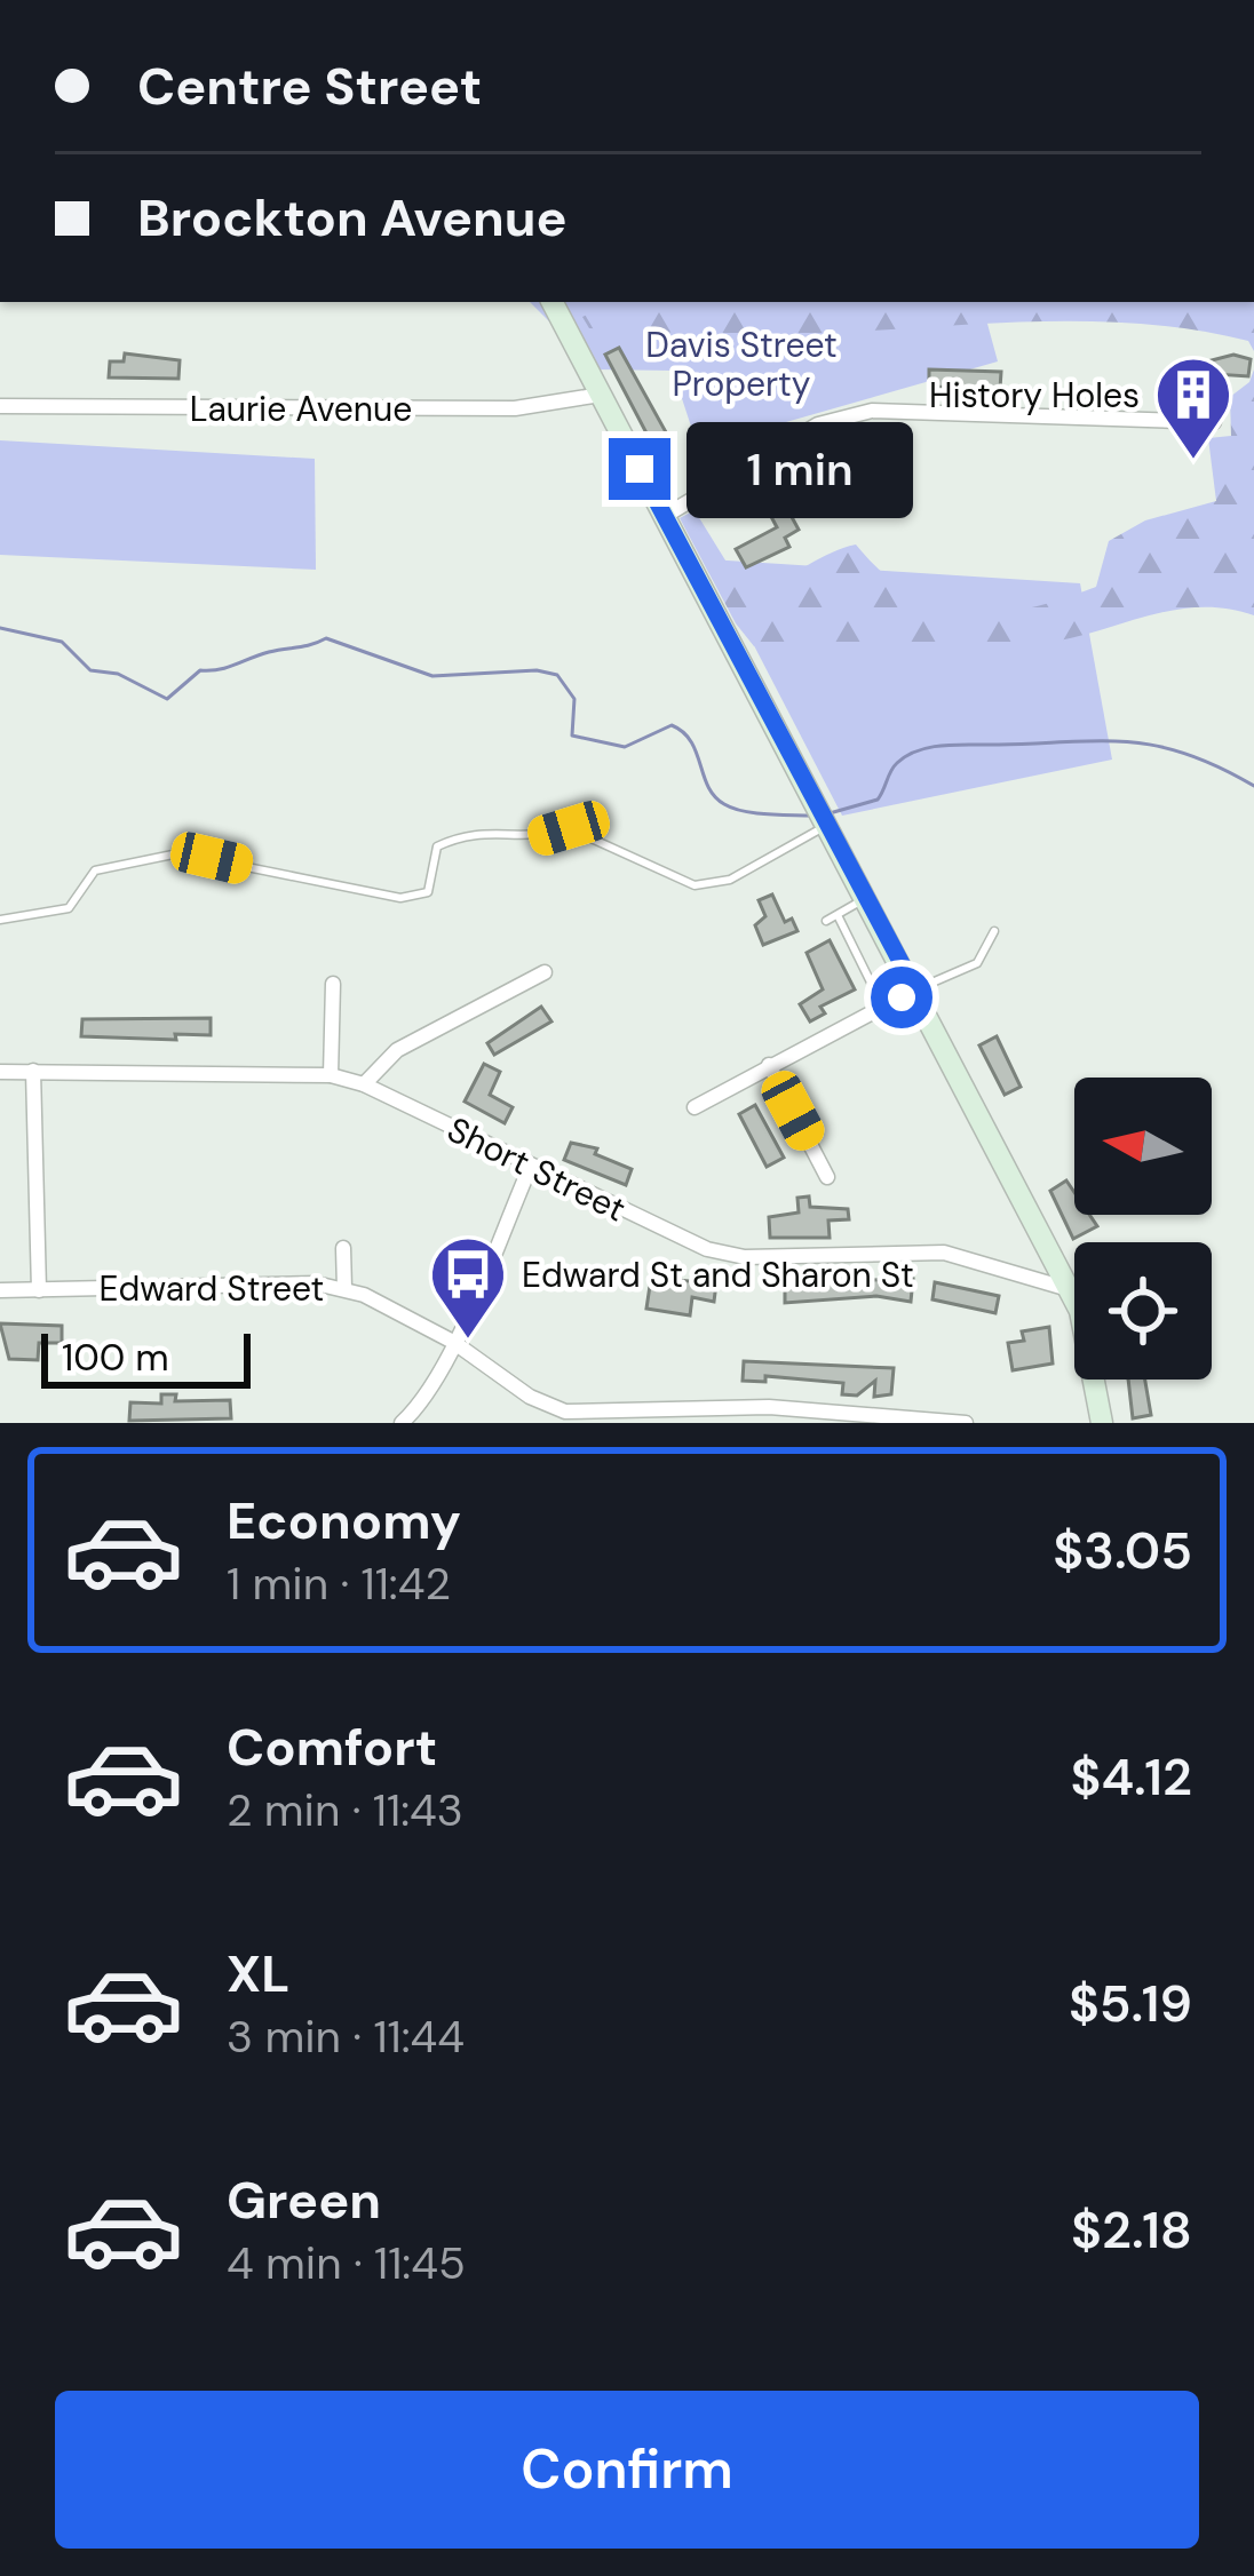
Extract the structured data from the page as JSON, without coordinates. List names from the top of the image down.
{
  "streets": {
    "street": ["Laurie Avenue", "Short Street", "Edward Street"]
  },
  "parks": ["Davis Street Property"],
  "places": {
    "building": ["History Holes"],
    "bus stop": ["Edward St and Sharon St"]
  },
  "scale_bar": "100 m",
  "north": "left",
  "page": {
    "banner": ["Centre Street", "Brockton Avenue"],
    "bubble": "1 min",
    "scale": "100 m",
    "list": [
      {
        "name": "Economy",
        "note": "1 min · 11:42",
        "value": "$3.05"
      },
      {
        "name": "Comfort",
        "note": "2 min · 11:43",
        "value": "$4.12"
      },
      {
        "name": "XL",
        "note": "3 min · 11:44",
        "value": "$5.19"
      },
      {
        "name": "Green",
        "note": "4 min · 11:45",
        "value": "$2.18"
      }
    ],
    "buttons": "Confirm"
  }
}
